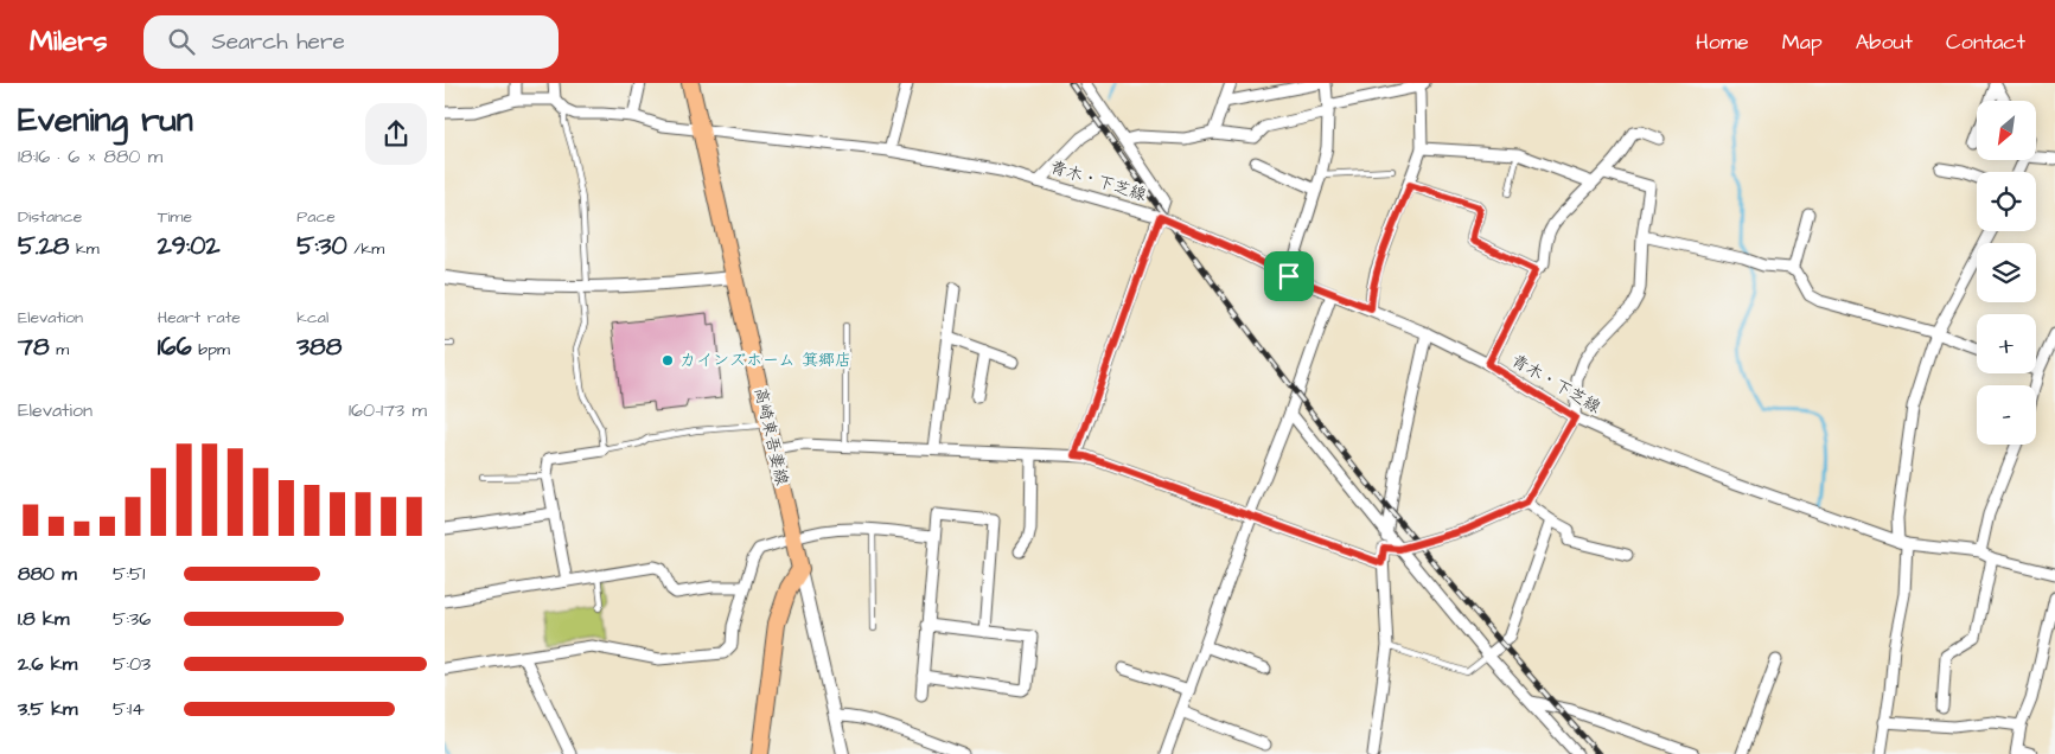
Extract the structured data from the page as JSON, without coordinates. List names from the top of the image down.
{
  "streets": {
    "main road": ["高崎東吾妻線"],
    "street": ["青木・下芝線"]
  },
  "crossings": [
    ["青木・下芝線", "高崎東吾妻線"]
  ],
  "places": ["カインズホーム 箕郷店"],
  "north": "bottom left",
  "page": {
    "header": "Milers",
    "search": "Search here",
    "nav": [
      "Home",
      "Map",
      "About",
      "Contact"
    ],
    "heading": ["Evening run", "18:16 · 6 × 880 m"],
    "map_buttons": ["+", "−"],
    "stats": [
      ["Distance", "5.28 km"],
      ["Time", "29:02"],
      ["Pace", "5:30 /km"],
      ["Elevation", "78 m"],
      ["Heart rate", "166 bpm"],
      ["kcal", "388"]
    ],
    "chart": ["Elevation", "160–173 m"],
    "list": [
      {
        "name": "880 m",
        "note": "5:51"
      },
      {
        "name": "1.8 km",
        "note": "5:36"
      },
      {
        "name": "2.6 km",
        "note": "5:03"
      },
      {
        "name": "3.5 km",
        "note": "5:14"
      }
    ]
  }
}
